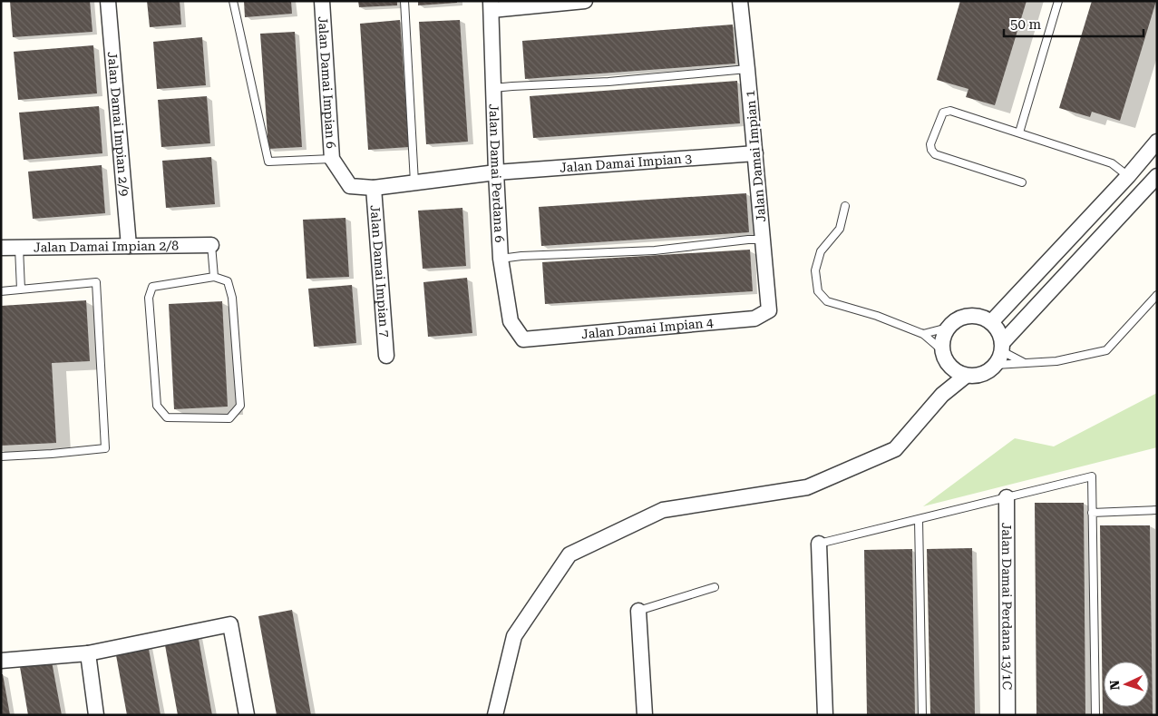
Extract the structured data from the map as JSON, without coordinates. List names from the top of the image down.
{
  "streets": {
    "street": [
      "Jalan Damai Impian 6",
      "Jalan Damai Impian 2/9",
      "Jalan Damai Impian 1",
      "Jalan Damai Impian 3",
      "Jalan Damai Perdana 6",
      "Jalan Damai Impian 2/8",
      "Jalan Damai Impian 7",
      "Jalan Damai Impian 4",
      "Jalan Damai Perdana 13/1C"
    ]
  },
  "crossings": [
    ["Jalan Damai Impian 6", "Jalan Damai Impian 3"],
    ["Jalan Damai Impian 2/9", "Jalan Damai Impian 2/8"],
    ["Jalan Damai Impian 1", "Jalan Damai Impian 3"],
    ["Jalan Damai Impian 1", "Jalan Damai Impian 4"],
    ["Jalan Damai Impian 3", "Jalan Damai Perdana 6"],
    ["Jalan Damai Impian 3", "Jalan Damai Impian 7"],
    ["Jalan Damai Perdana 6", "Jalan Damai Impian 4"]
  ],
  "scale_bar": "50 m",
  "north": "left"
}
